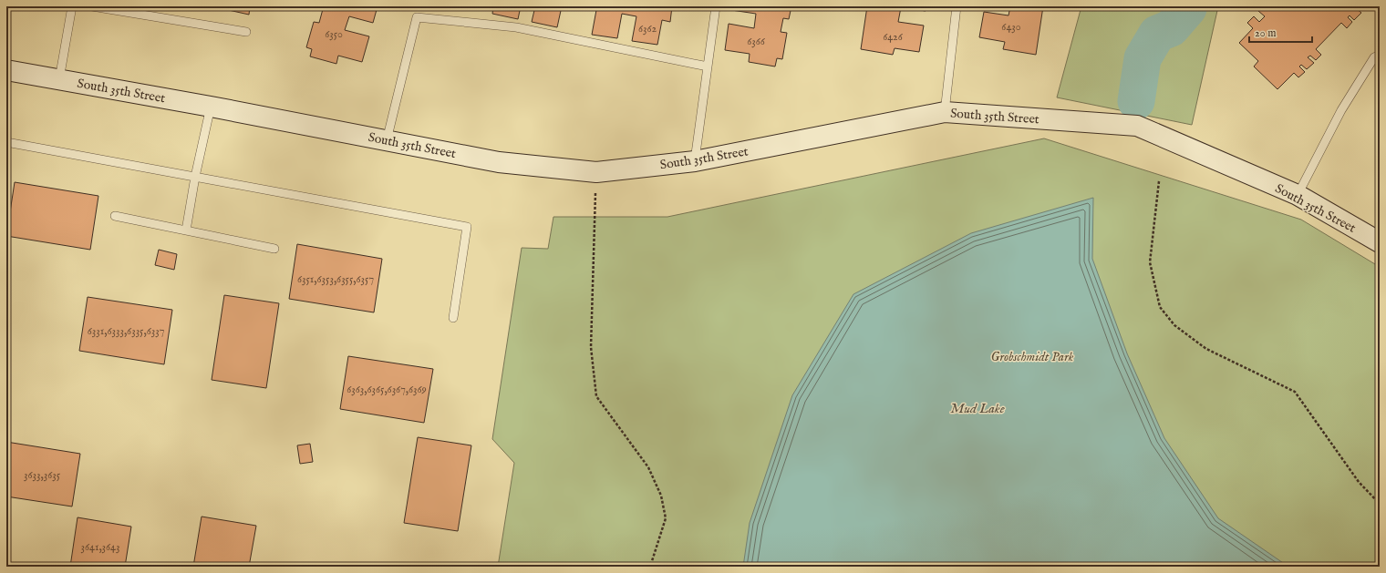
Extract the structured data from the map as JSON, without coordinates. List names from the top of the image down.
{
  "streets": {
    "street": ["South 35th Street"]
  },
  "water": ["Mud Lake"],
  "parks": ["Grobschmidt Park"],
  "house_numbers": [
    "6430",
    "6362",
    "6350",
    "6426",
    "6366",
    "6351,6353,6355,6357",
    "6331,6333,6335,6337",
    "6363,6365,6367,6369",
    "3633,3635",
    "3641,3643"
  ],
  "scale_bar": "20 m"
}
